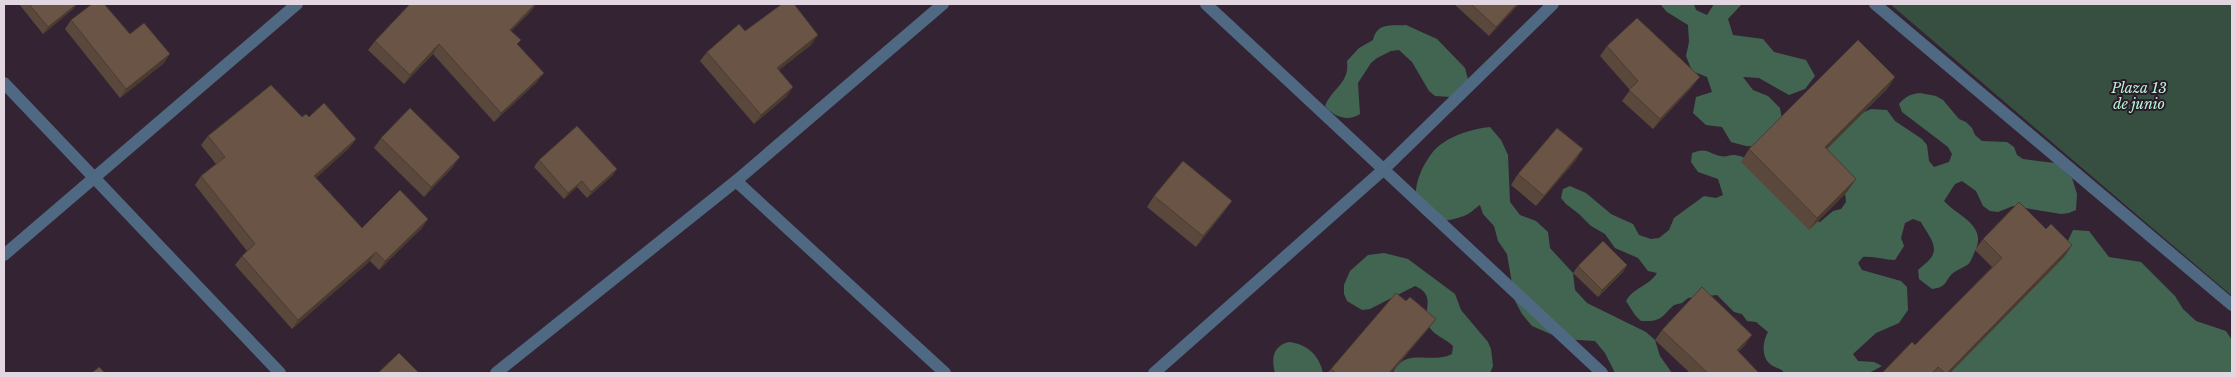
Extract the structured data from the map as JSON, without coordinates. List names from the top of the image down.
{
  "parks": ["Plaza 13 de junio"]
}
